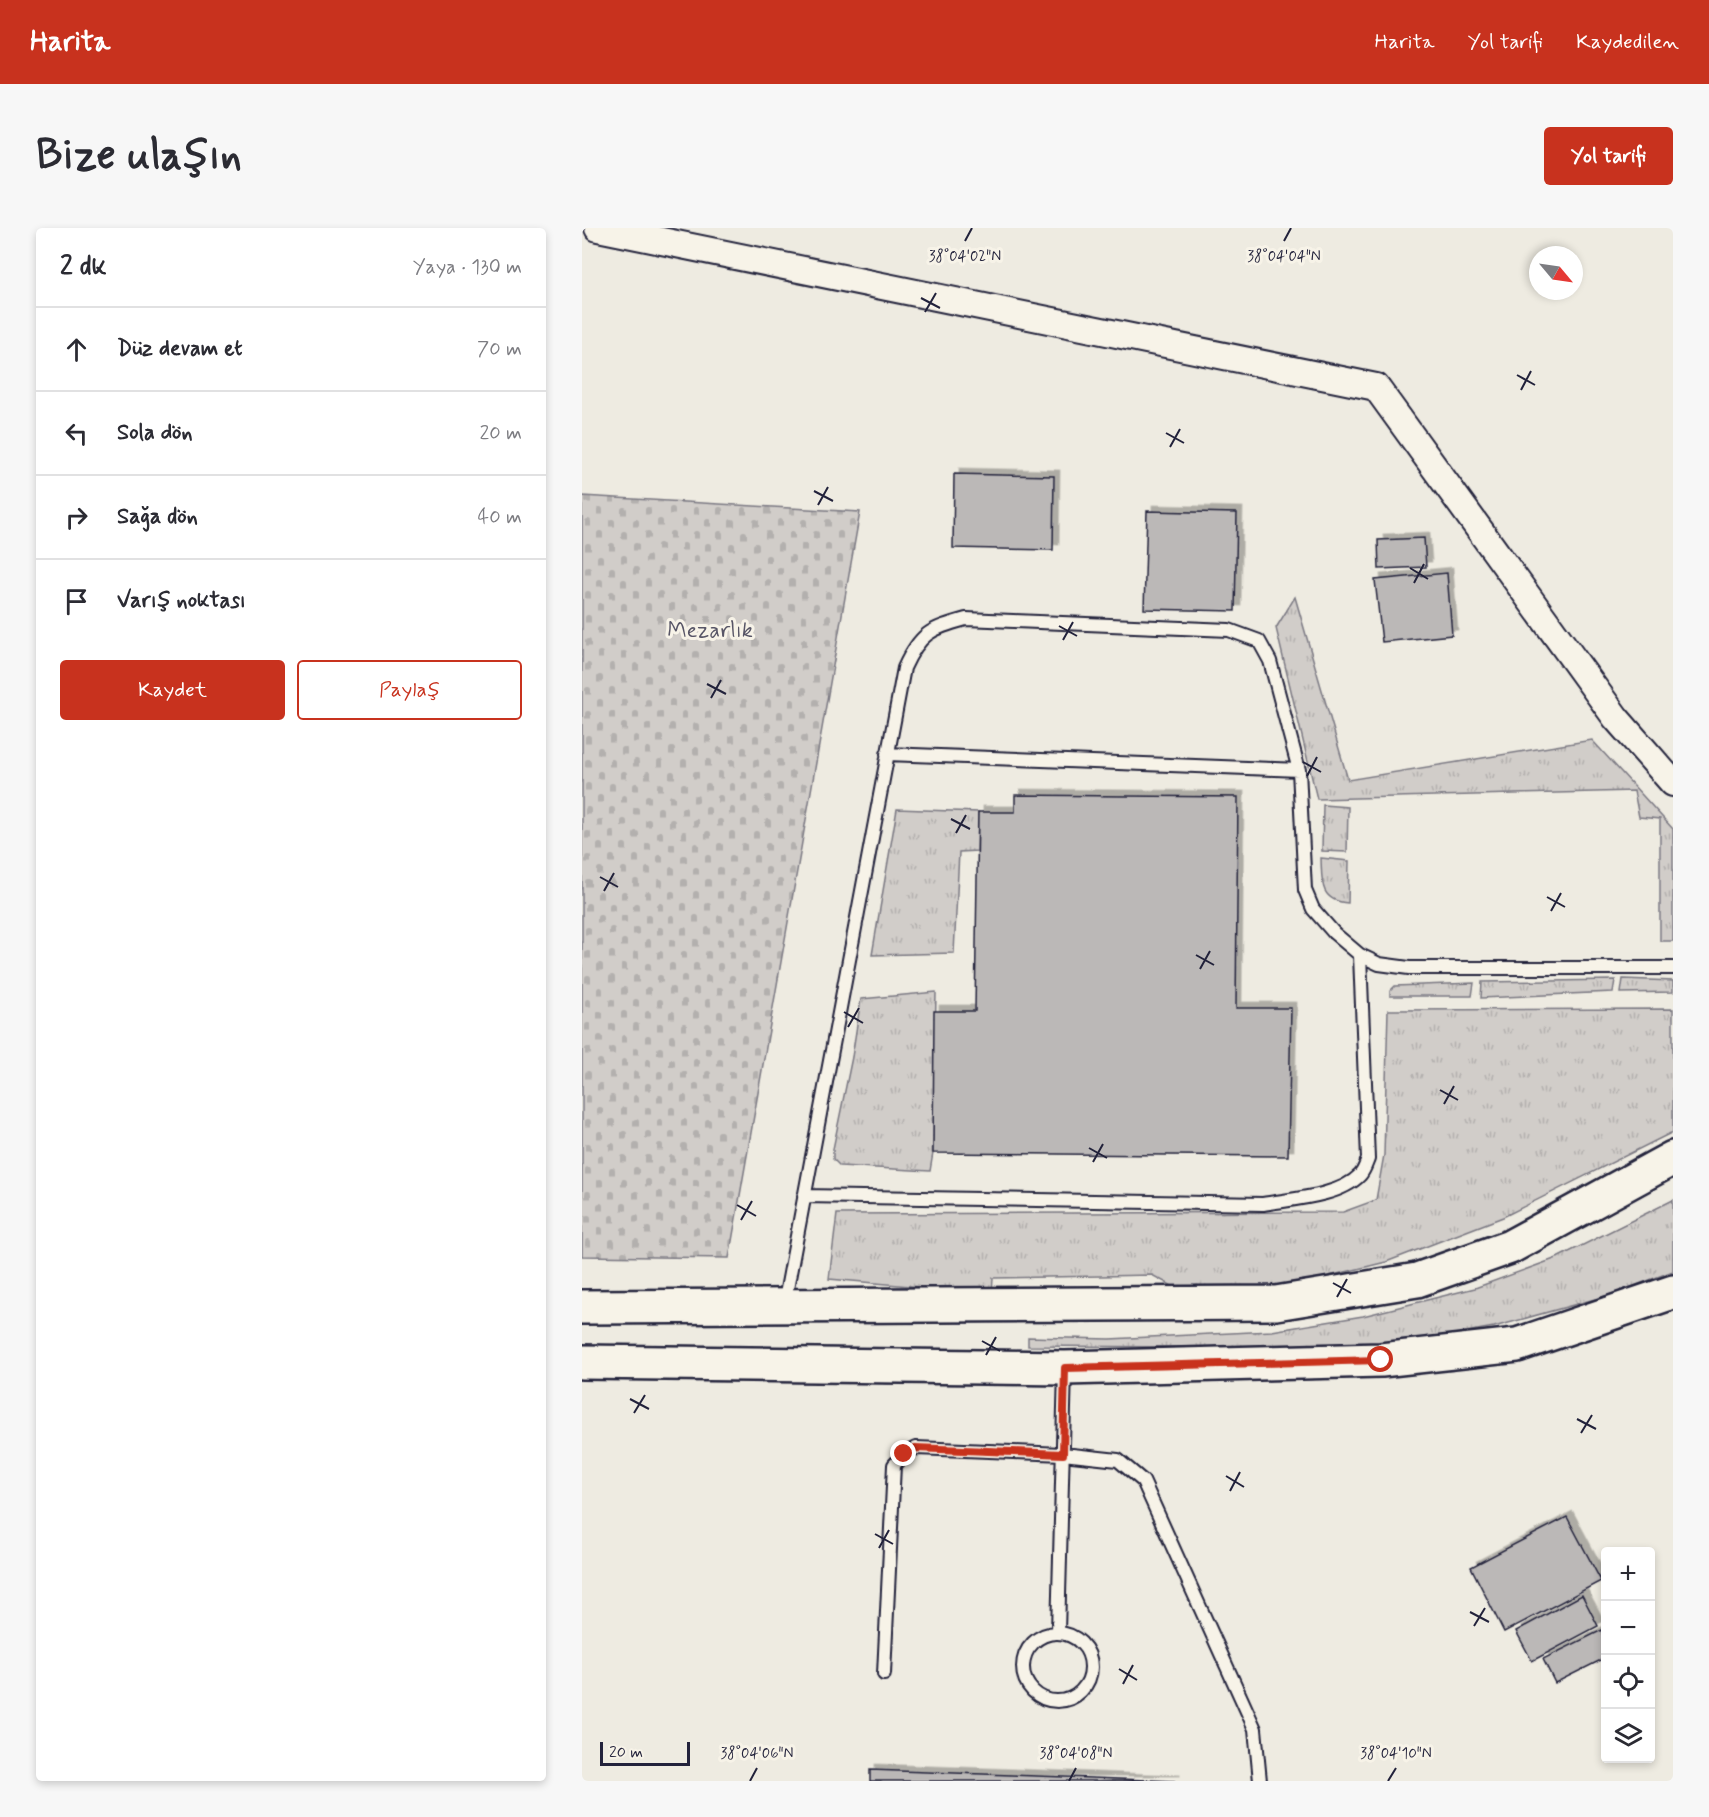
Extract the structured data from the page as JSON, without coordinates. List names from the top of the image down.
{
  "parks": ["Mezarlık"],
  "scale_bar": "20 m",
  "north": "bottom right",
  "page": {
    "header": "Harita",
    "nav": ["Harita", "Yol tarifi", "Kaydedilen"],
    "buttons": [
      "Yol tarifi",
      ["Kaydet", "Paylaş"]
    ],
    "title": "Bize ulaşın",
    "heading": ["2 dk", "Yaya · 130 m"],
    "list": [
      ["Düz devam et", "70 m"],
      ["Sola dön", "20 m"],
      ["Sağa dön", "40 m"],
      "Varış noktası"
    ],
    "map_buttons": ["+", "−"],
    "scale": "20 m"
  },
  "coordinates": [
    "38°04'02\"N",
    "38°04'04\"N",
    "38°04'06\"N",
    "38°04'08\"N",
    "38°04'10\"N"
  ]
}
